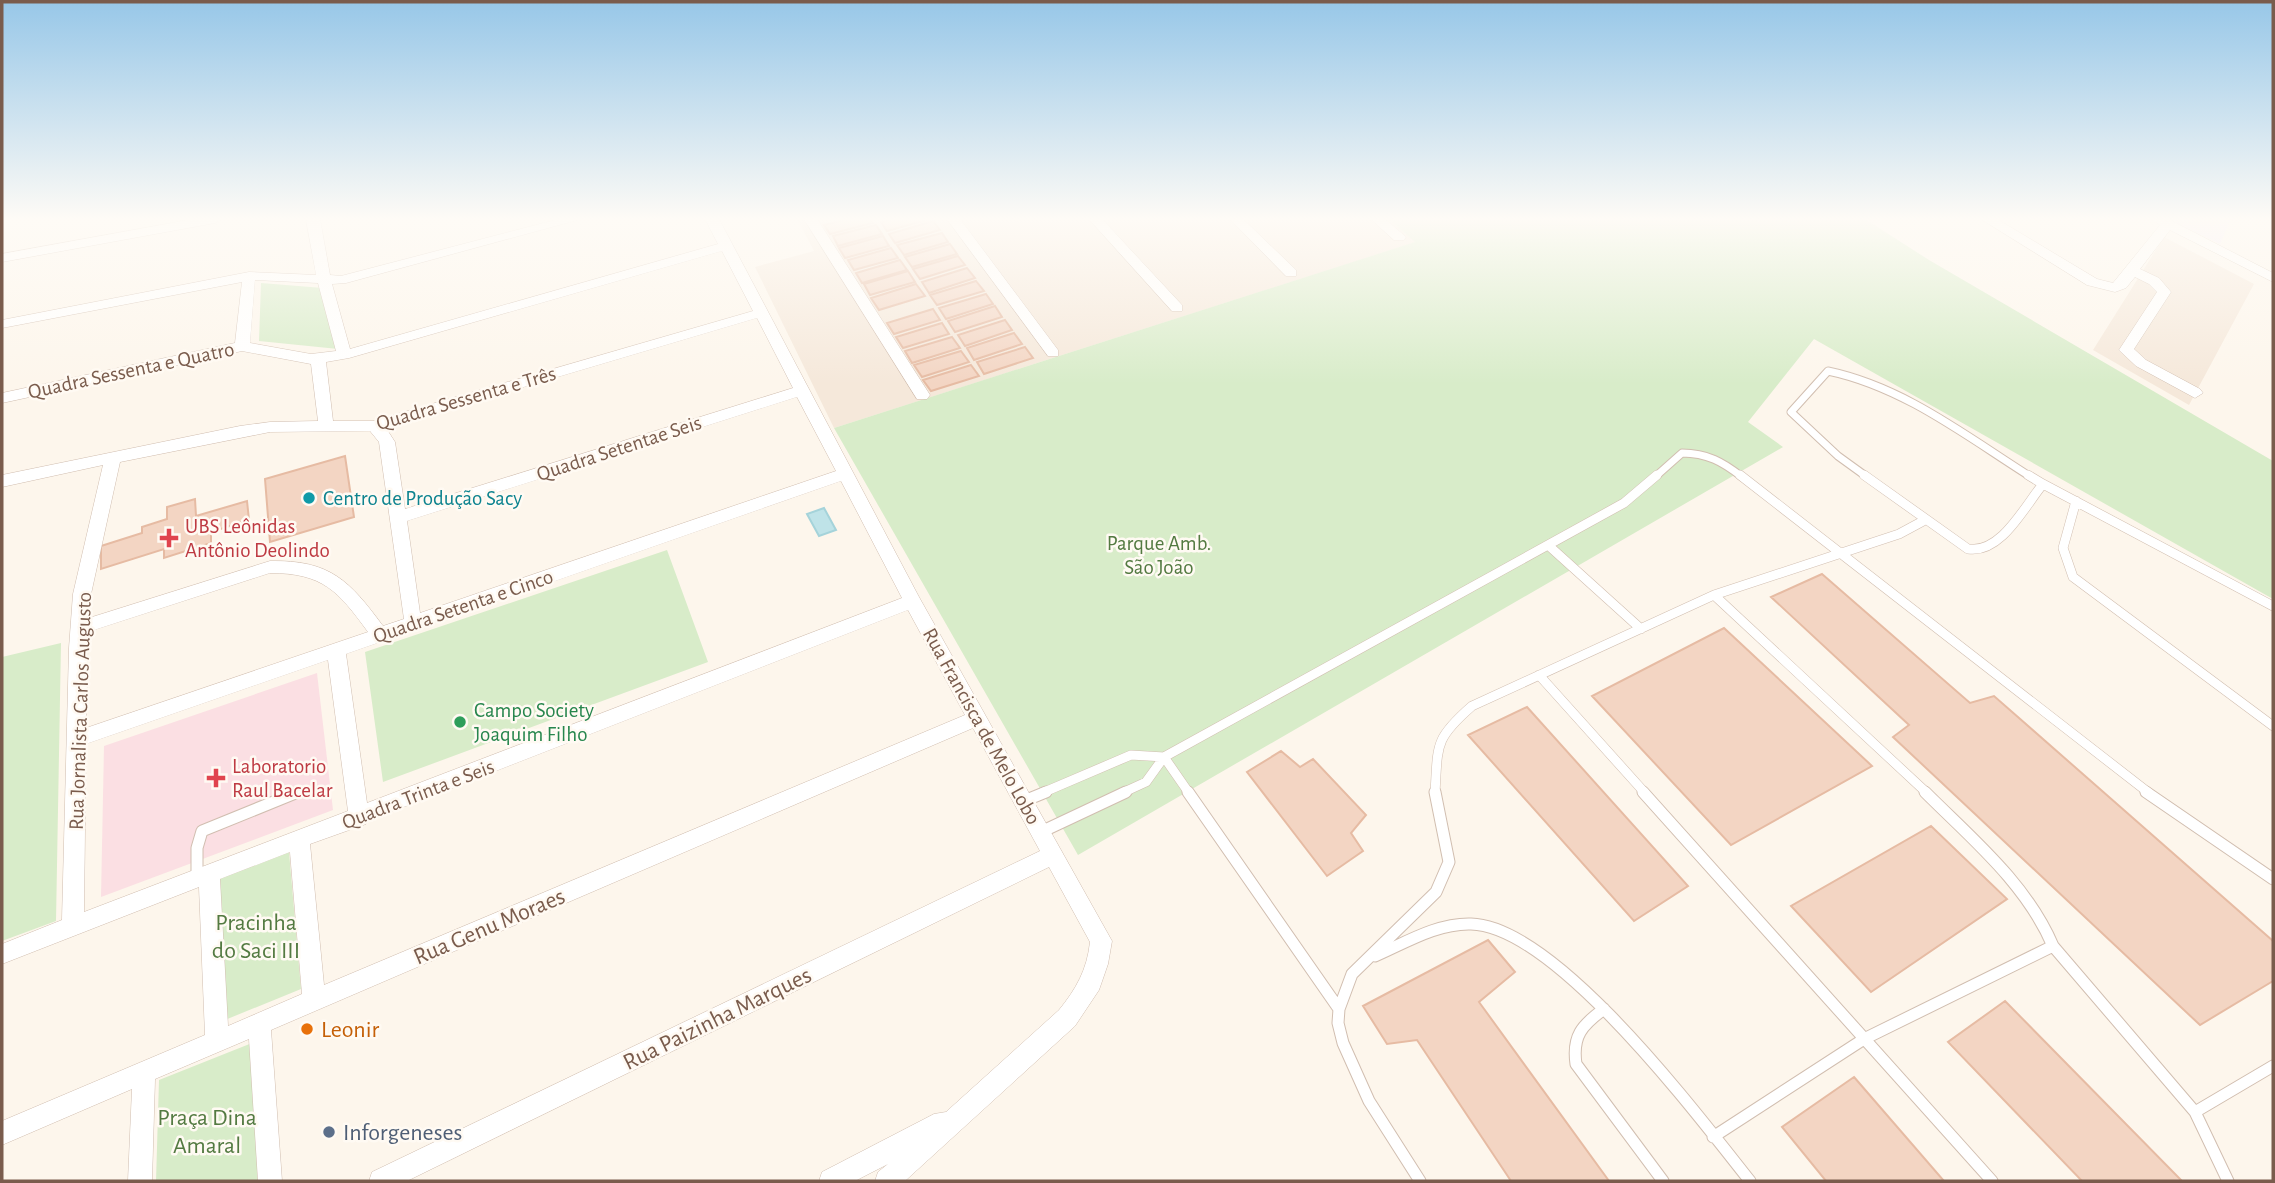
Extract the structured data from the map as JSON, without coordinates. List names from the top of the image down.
{
  "streets": {
    "street": [
      "Quadra Sessenta e Quatro",
      "Quadra Sessenta e Três",
      "Quadra Setentae Seis",
      "Quadra Setenta e Cinco",
      "Rua Jornalista Carlos Augusto",
      "Rua Francisca de Melo Lobo",
      "Quadra Trinta e Seis",
      "Rua Genu Moraes",
      "Rua Paizinha Marques"
    ]
  },
  "crossings": [
    ["Quadra Sessenta e Três", "Rua Jornalista Carlos Augusto"],
    ["Quadra Sessenta e Três", "Rua Francisca de Melo Lobo"],
    ["Quadra Setentae Seis", "Rua Francisca de Melo Lobo"],
    ["Quadra Setenta e Cinco", "Rua Jornalista Carlos Augusto"],
    ["Quadra Setenta e Cinco", "Rua Francisca de Melo Lobo"],
    ["Rua Jornalista Carlos Augusto", "Quadra Trinta e Seis"],
    ["Rua Francisca de Melo Lobo", "Quadra Trinta e Seis"],
    ["Rua Francisca de Melo Lobo", "Rua Genu Moraes"],
    ["Rua Francisca de Melo Lobo", "Rua Paizinha Marques"]
  ],
  "parks": ["Parque Amb. São João", "Pracinha do Saci III", "Praça Dina Amaral"],
  "places": {
    "other": [
      "Centro de Produção Sacy",
      "Campo Society Joaquim Filho",
      "Leonir",
      "Inforgeneses"
    ],
    "health": ["UBS Leônidas Antônio Deolindo", "Laboratorio Raul Bacelar"]
  }
}
